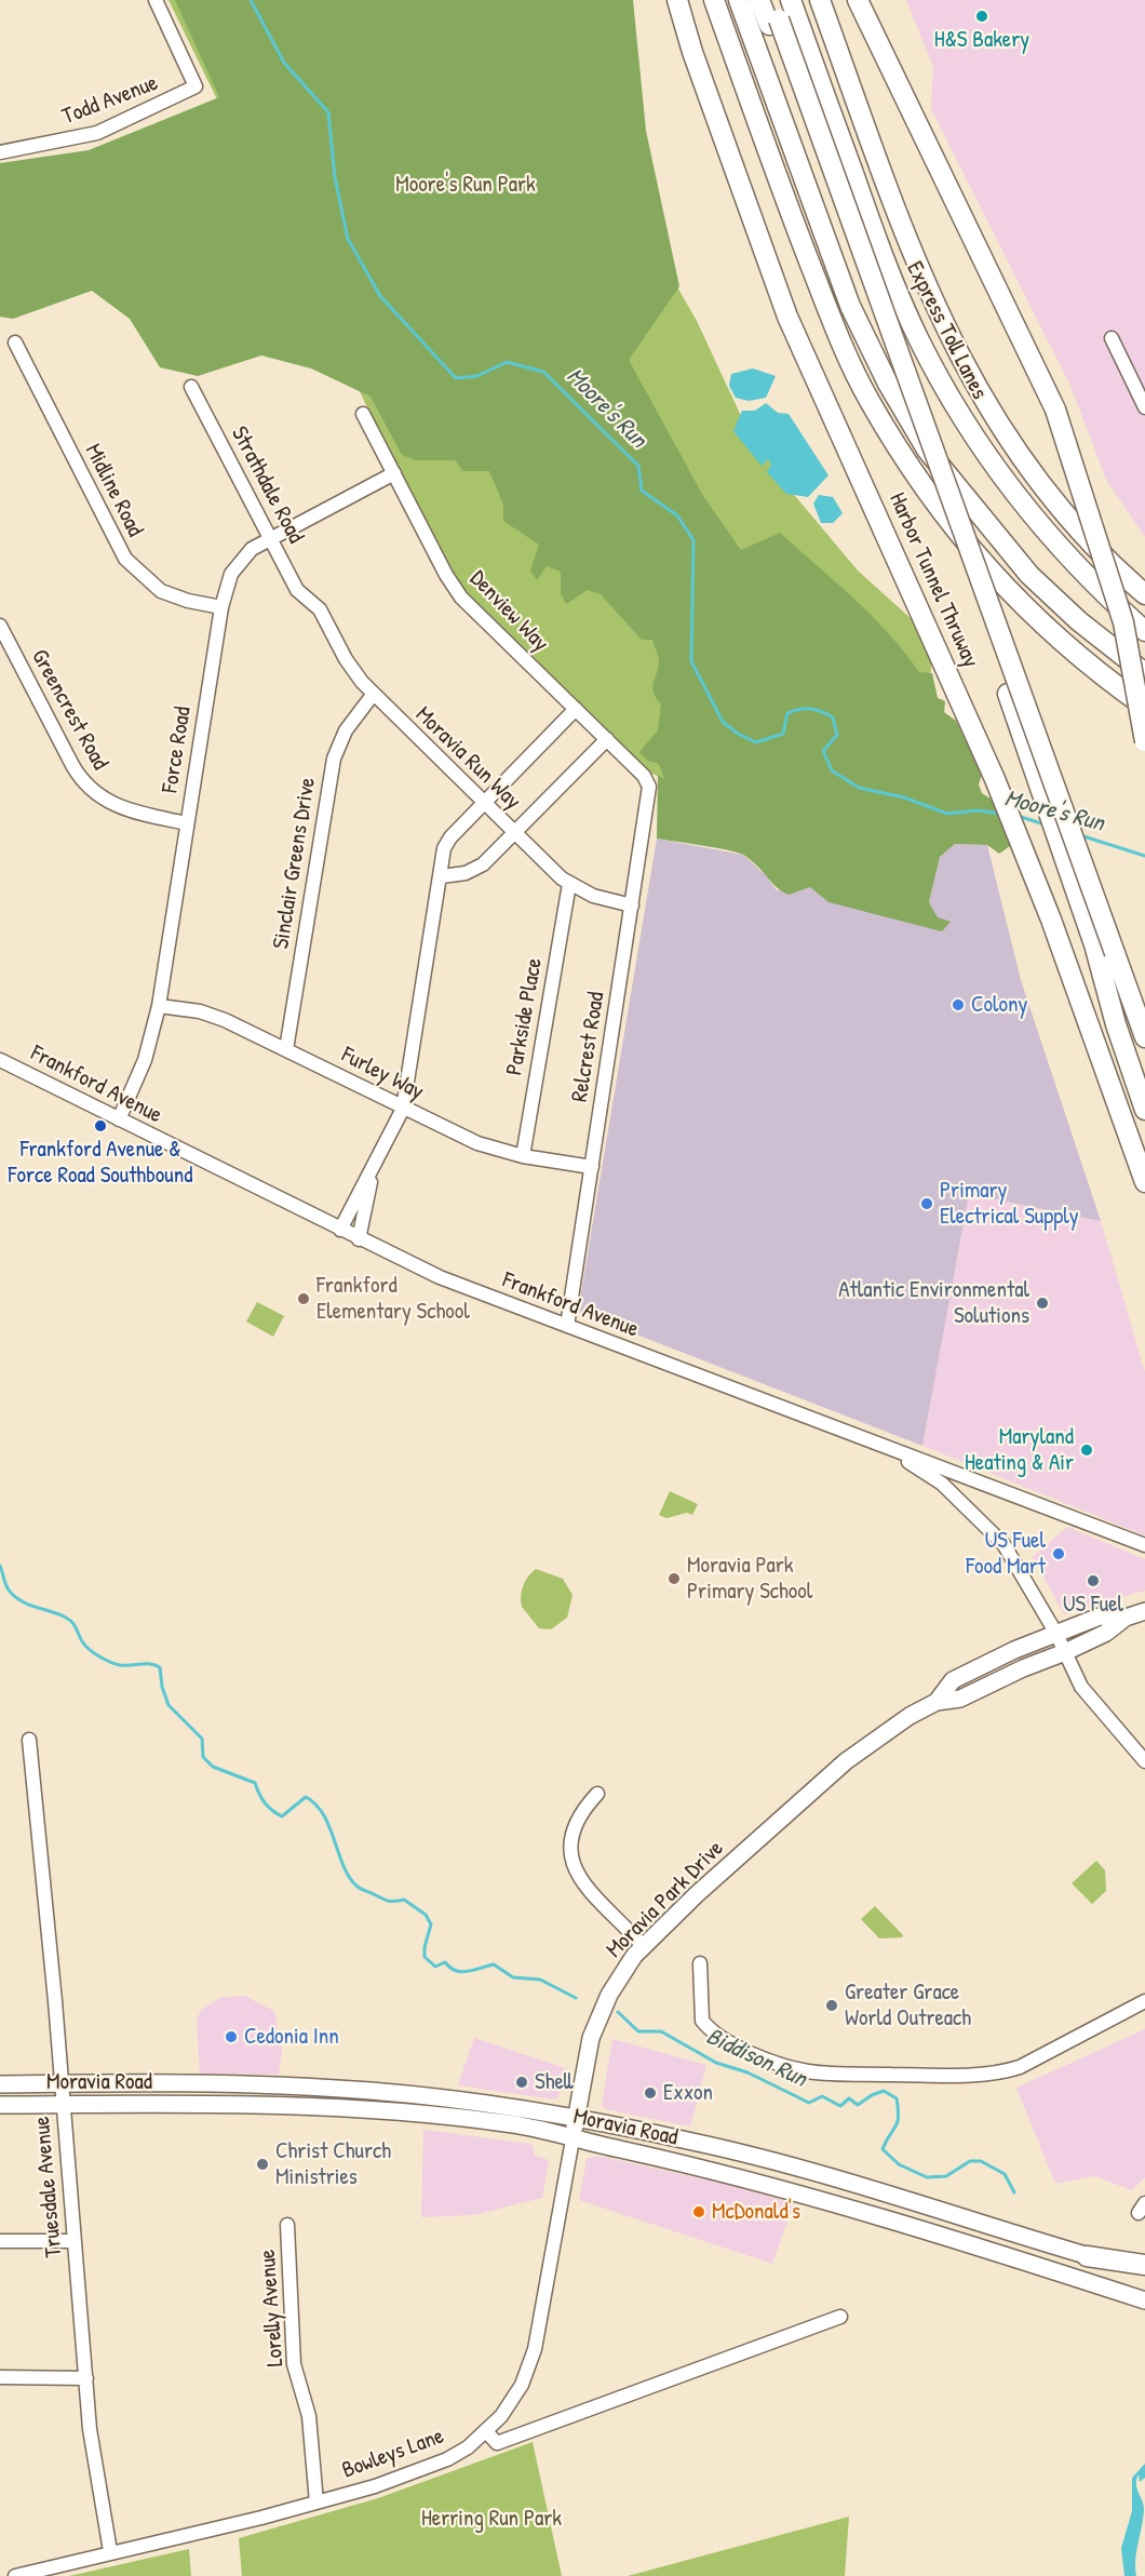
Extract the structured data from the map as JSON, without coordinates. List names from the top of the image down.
{
  "streets": {
    "highway": ["Express Toll Lanes", "Harbor Tunnel Thruway"],
    "main road": ["Moravia Park Drive", "Moravia Road"],
    "street": [
      "Todd Avenue",
      "Strathdale Road",
      "Midline Road",
      "Denview Way",
      "Greencrest Road",
      "Force Road",
      "Moravia Run Way",
      "Sinclair Greens Drive",
      "Parkside Place",
      "Relcrest Road",
      "Furley Way",
      "Frankford Avenue",
      "Truesdale Avenue",
      "Lorelly Avenue",
      "Bowleys Lane"
    ]
  },
  "crossings": [
    ["Strathdale Road", "Force Road"],
    ["Strathdale Road", "Moravia Run Way"],
    ["Midline Road", "Force Road"],
    ["Denview Way", "Force Road"],
    ["Denview Way", "Relcrest Road"],
    ["Greencrest Road", "Force Road"],
    ["Force Road", "Furley Way"],
    ["Force Road", "Frankford Avenue"],
    ["Moravia Run Way", "Sinclair Greens Drive"],
    ["Moravia Run Way", "Parkside Place"],
    ["Moravia Run Way", "Relcrest Road"],
    ["Sinclair Greens Drive", "Furley Way"],
    ["Parkside Place", "Furley Way"],
    ["Relcrest Road", "Furley Way"],
    ["Relcrest Road", "Frankford Avenue"],
    ["Moravia Park Drive", "Moravia Road"],
    ["Moravia Park Drive", "Bowleys Lane"],
    ["Moravia Road", "Truesdale Avenue"],
    ["Truesdale Avenue", "Bowleys Lane"],
    ["Lorelly Avenue", "Bowleys Lane"]
  ],
  "water": ["Moore's Run", "Biddison Run"],
  "parks": ["Moore's Run Park", "Herring Run Park"],
  "places": [
    "H&S Bakery",
    "Colony",
    "Frankford Avenue & Force Road Southbound",
    "Primary Electrical Supply",
    "Frankford Elementary School",
    "Atlantic Environmental Solutions",
    "Maryland Heating & Air",
    "US Fuel Food Mart",
    "Moravia Park Primary School",
    "US Fuel",
    "Greater Grace World Outreach",
    "Cedonia Inn",
    "Shell",
    "Exxon",
    "Christ Church Ministries",
    "McDonald's"
  ]
}
